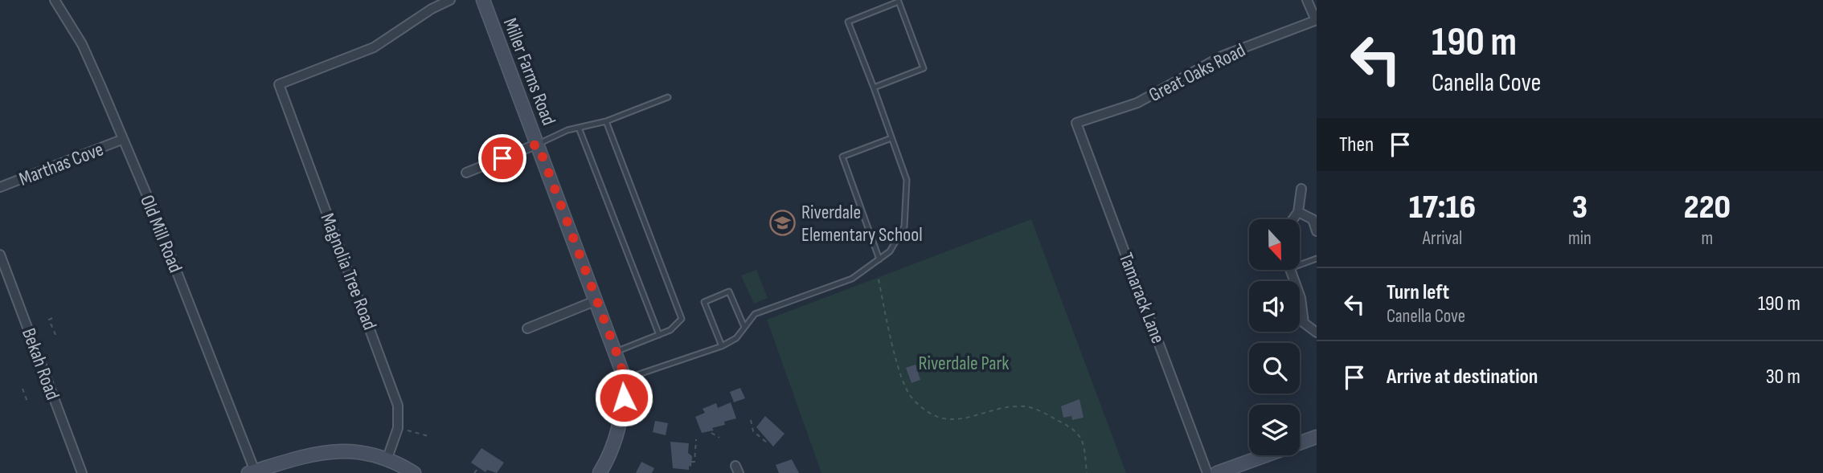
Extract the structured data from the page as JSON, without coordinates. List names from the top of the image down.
{
  "streets": {
    "street": [
      "Miller Farms Road",
      "Great Oaks Road",
      "Marthas Cove",
      "Old Mill Road",
      "Magnolia Tree Road",
      "Tamarack Lane",
      "Bekah Road"
    ]
  },
  "crossings": [
    ["Great Oaks Road", "Tamarack Lane"],
    ["Marthas Cove", "Old Mill Road"]
  ],
  "parks": ["Riverdale Park"],
  "places": {
    "school or university": ["Riverdale Elementary School"]
  },
  "north": "bottom",
  "page": {
    "turn": ["190 m", "Canella Cove"],
    "then": "Then",
    "eta": [
      "17:16",
      "Arrival",
      "3",
      "min",
      "220",
      "m"
    ],
    "list": [
      {
        "name": "Turn left",
        "note": "Canella Cove",
        "value": "190 m"
      },
      {
        "name": "Arrive at destination",
        "value": "30 m"
      }
    ]
  }
}
